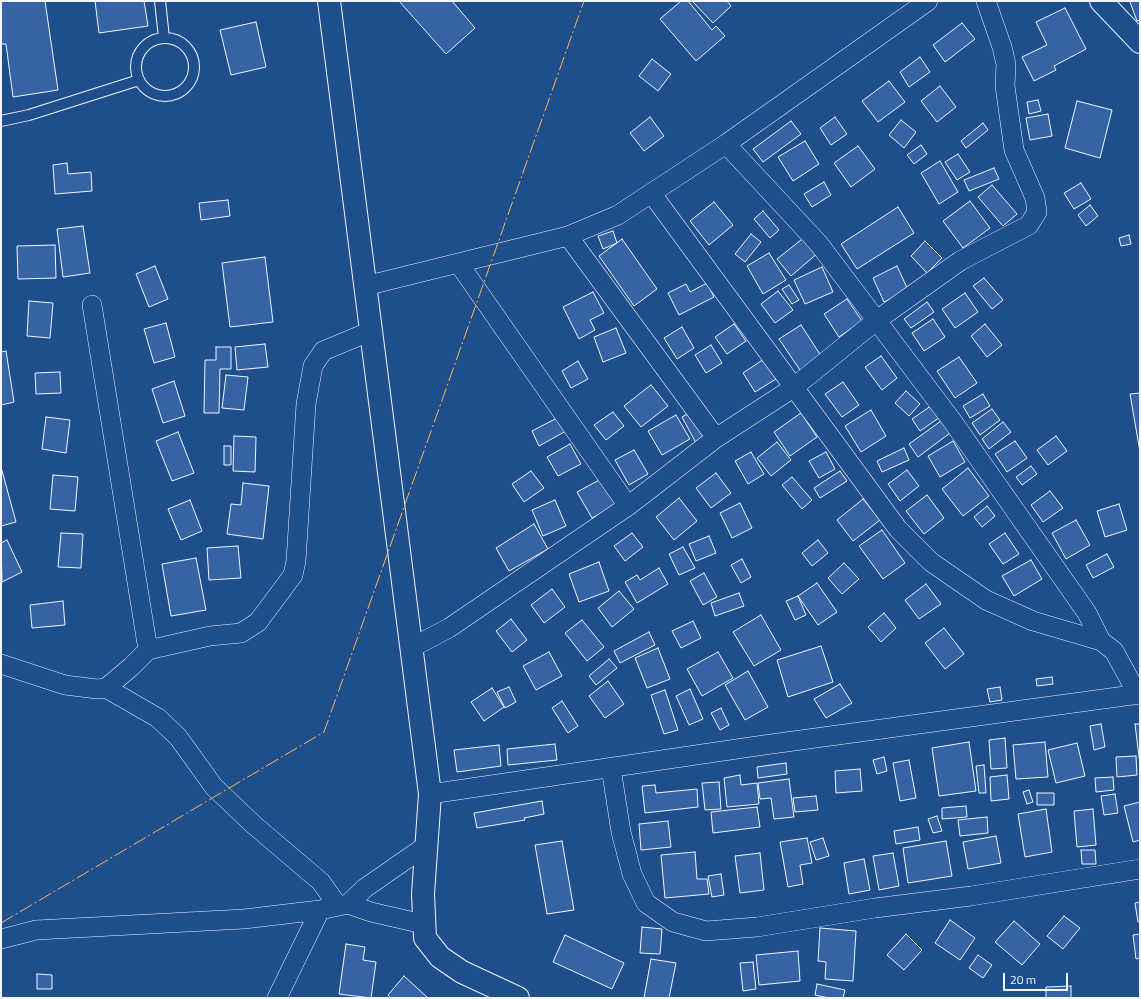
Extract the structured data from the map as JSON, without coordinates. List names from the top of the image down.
{
  "scale_bar": "20 m"
}
